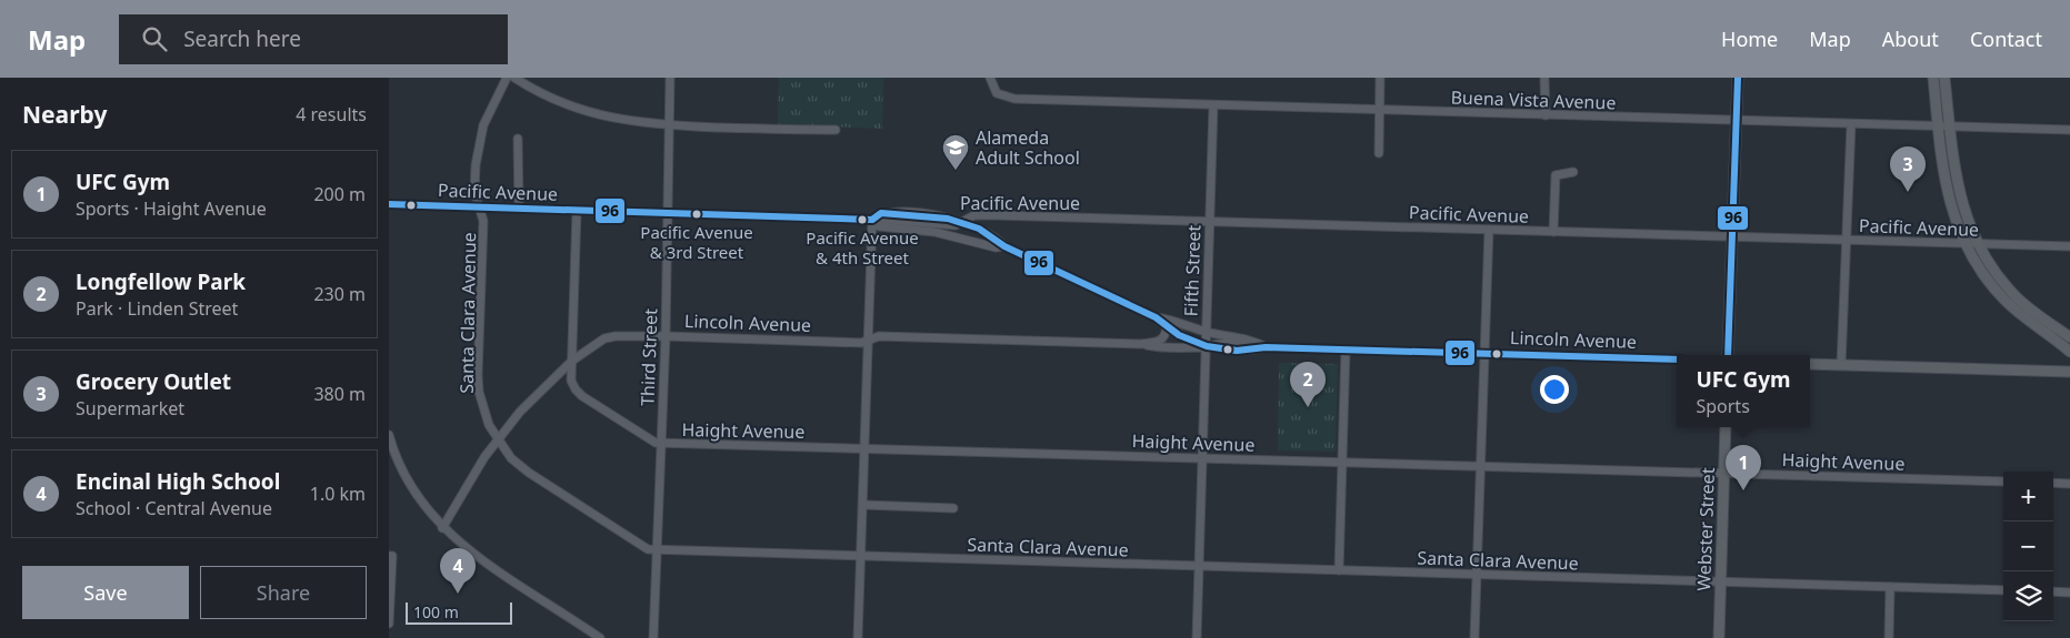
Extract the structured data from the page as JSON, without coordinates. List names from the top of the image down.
{
  "streets": {
    "main road": ["Webster Street"],
    "street": [
      "Buena Vista Avenue",
      "Pacific Avenue",
      "Fifth Street",
      "Santa Clara Avenue",
      "Lincoln Avenue",
      "Third Street",
      "Haight Avenue"
    ]
  },
  "crossings": [
    ["Buena Vista Avenue", "Fifth Street"],
    ["Pacific Avenue", "Fifth Street"],
    ["Pacific Avenue", "Santa Clara Avenue"],
    ["Pacific Avenue", "Third Street"],
    ["Pacific Avenue", "Haight Avenue"],
    ["Fifth Street", "Santa Clara Avenue"],
    ["Fifth Street", "Lincoln Avenue"],
    ["Fifth Street", "Haight Avenue"],
    ["Santa Clara Avenue", "Lincoln Avenue"],
    ["Santa Clara Avenue", "Third Street"],
    ["Santa Clara Avenue", "Webster Street"],
    ["Lincoln Avenue", "Third Street"],
    ["Lincoln Avenue", "Haight Avenue"],
    ["Third Street", "Haight Avenue"],
    ["Haight Avenue", "Webster Street"]
  ],
  "places": {
    "school or university": ["Alameda Adult School"],
    "other": ["Pacific Avenue & 3rd Street", "Pacific Avenue & 4th Street"]
  },
  "lines": ["transit line 96"],
  "scale_bar": "100 m",
  "page": {
    "header": "Map",
    "search": "Search here",
    "nav": [
      "Home",
      "Map",
      "About",
      "Contact"
    ],
    "heading": ["Nearby", "4 results"],
    "pins": [
      "3",
      "2",
      "1",
      "4"
    ],
    "list": [
      {
        "mark": "1",
        "name": "UFC Gym",
        "note": "Sports · Haight Avenue",
        "value": "200 m"
      },
      {
        "mark": "2",
        "name": "Longfellow Park",
        "note": "Park · Linden Street",
        "value": "230 m"
      },
      {
        "mark": "3",
        "name": "Grocery Outlet",
        "note": "Supermarket",
        "value": "380 m"
      },
      {
        "mark": "4",
        "name": "Encinal High School",
        "note": "School · Central Avenue",
        "value": "1.0 km"
      }
    ],
    "popup": ["UFC Gym", "Sports"],
    "map_buttons": ["+", "−"],
    "buttons": ["Save", "Share"],
    "scale": "100 m"
  }
}
